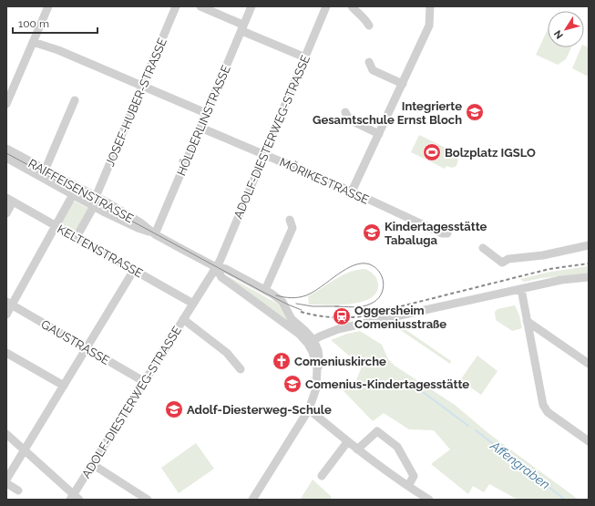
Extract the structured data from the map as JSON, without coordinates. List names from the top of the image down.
{
  "streets": {
    "street": [
      "JOSEF-HUBER-STRASSE",
      "HÖLDERLINSTRASSE",
      "ADOLF-DIESTERWEG-STRASSE",
      "MÖRIKESTRASSE",
      "RAIFFEISENSTRASSE",
      "KELTENSTRASSE",
      "GAUSTRASSE"
    ]
  },
  "crossings": [
    ["JOSEF-HUBER-STRASSE", "RAIFFEISENSTRASSE"],
    ["JOSEF-HUBER-STRASSE", "KELTENSTRASSE"],
    ["HÖLDERLINSTRASSE", "MÖRIKESTRASSE"],
    ["HÖLDERLINSTRASSE", "RAIFFEISENSTRASSE"],
    ["ADOLF-DIESTERWEG-STRASSE", "MÖRIKESTRASSE"],
    ["ADOLF-DIESTERWEG-STRASSE", "RAIFFEISENSTRASSE"],
    ["ADOLF-DIESTERWEG-STRASSE", "KELTENSTRASSE"],
    ["ADOLF-DIESTERWEG-STRASSE", "GAUSTRASSE"]
  ],
  "water": ["Affengraben"],
  "places": {
    "school or university": [
      "Integrierte Gesamtschule Ernst Bloch",
      "Kindertagesstätte Tabaluga",
      "Comenius-Kindertagesstätte",
      "Adolf-Diesterweg-Schule"
    ],
    "sports": ["Bolzplatz IGSLO"],
    "station": ["Oggersheim Comeniusstraße"],
    "church": ["Comeniuskirche"]
  },
  "scale_bar": "100 m",
  "north": "bottom left"
}
